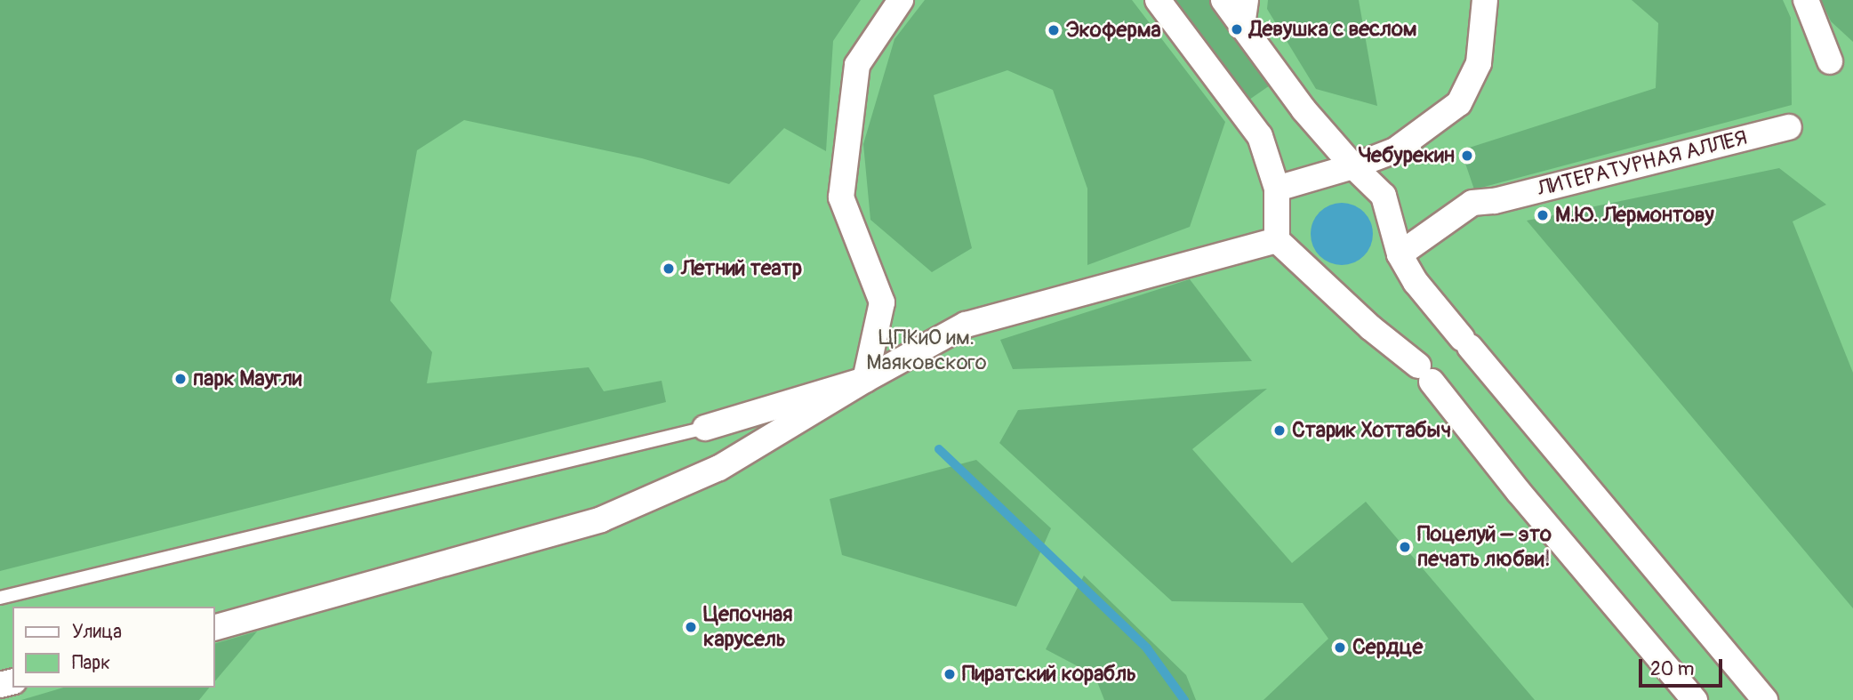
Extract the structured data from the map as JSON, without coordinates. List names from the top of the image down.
{
  "streets": {
    "street": ["ЛИТЕРАТУРНАЯ АЛЛЕЯ"]
  },
  "parks": ["ЦПКиО им. Маяковского"],
  "places": [
    "Девушка с веслом",
    "Экоферма",
    "Чебурекин",
    "М.Ю. Лермонтову",
    "Летний театр",
    "парк Маугли",
    "Старик Хоттабыч",
    "Поцелуй – это печать любви!",
    "Цепочная карусель",
    "Сердце",
    "Пиратский корабль"
  ],
  "legend": ["Улица", "Парк"],
  "scale_bar": "20 m"
}
